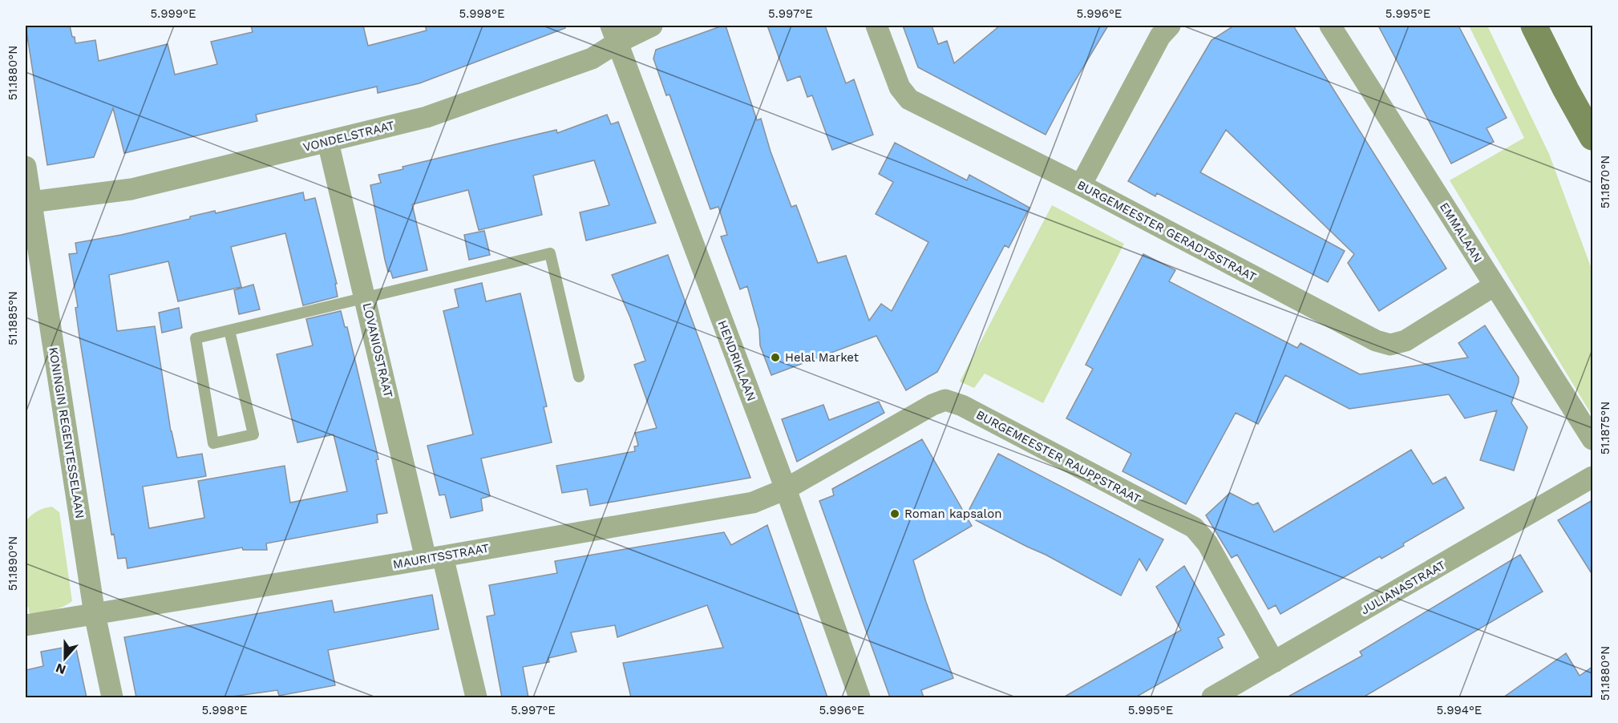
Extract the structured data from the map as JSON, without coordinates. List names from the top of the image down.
{
  "streets": {
    "street": [
      "VONDELSTRAAT",
      "BURGEMEESTER GERADTSSTRAAT",
      "EMMALAAN",
      "LOVANIOSTRAAT",
      "HENDRIKLAAN",
      "KONINGIN REGENTESSELAAN",
      "BURGEMEESTER RAUPPSTRAAT",
      "MAURITSSTRAAT",
      "JULIANASTRAAT"
    ]
  },
  "crossings": [
    ["VONDELSTRAAT", "LOVANIOSTRAAT"],
    ["VONDELSTRAAT", "HENDRIKLAAN"],
    ["VONDELSTRAAT", "KONINGIN REGENTESSELAAN"],
    ["BURGEMEESTER GERADTSSTRAAT", "EMMALAAN"],
    ["LOVANIOSTRAAT", "MAURITSSTRAAT"],
    ["HENDRIKLAAN", "BURGEMEESTER RAUPPSTRAAT"],
    ["HENDRIKLAAN", "MAURITSSTRAAT"],
    ["KONINGIN REGENTESSELAAN", "MAURITSSTRAAT"],
    ["BURGEMEESTER RAUPPSTRAAT", "MAURITSSTRAAT"],
    ["BURGEMEESTER RAUPPSTRAAT", "JULIANASTRAAT"]
  ],
  "places": ["Helal Market", "Roman kapsalon"],
  "north": "bottom",
  "coordinates": [
    "5.999°E",
    "5.998°E",
    "5.997°E",
    "5.996°E",
    "5.995°E",
    "51.1880°N",
    "51.1870°N",
    "51.1885°N",
    "51.1875°N",
    "51.1890°N",
    "5.994°E"
  ]
}
